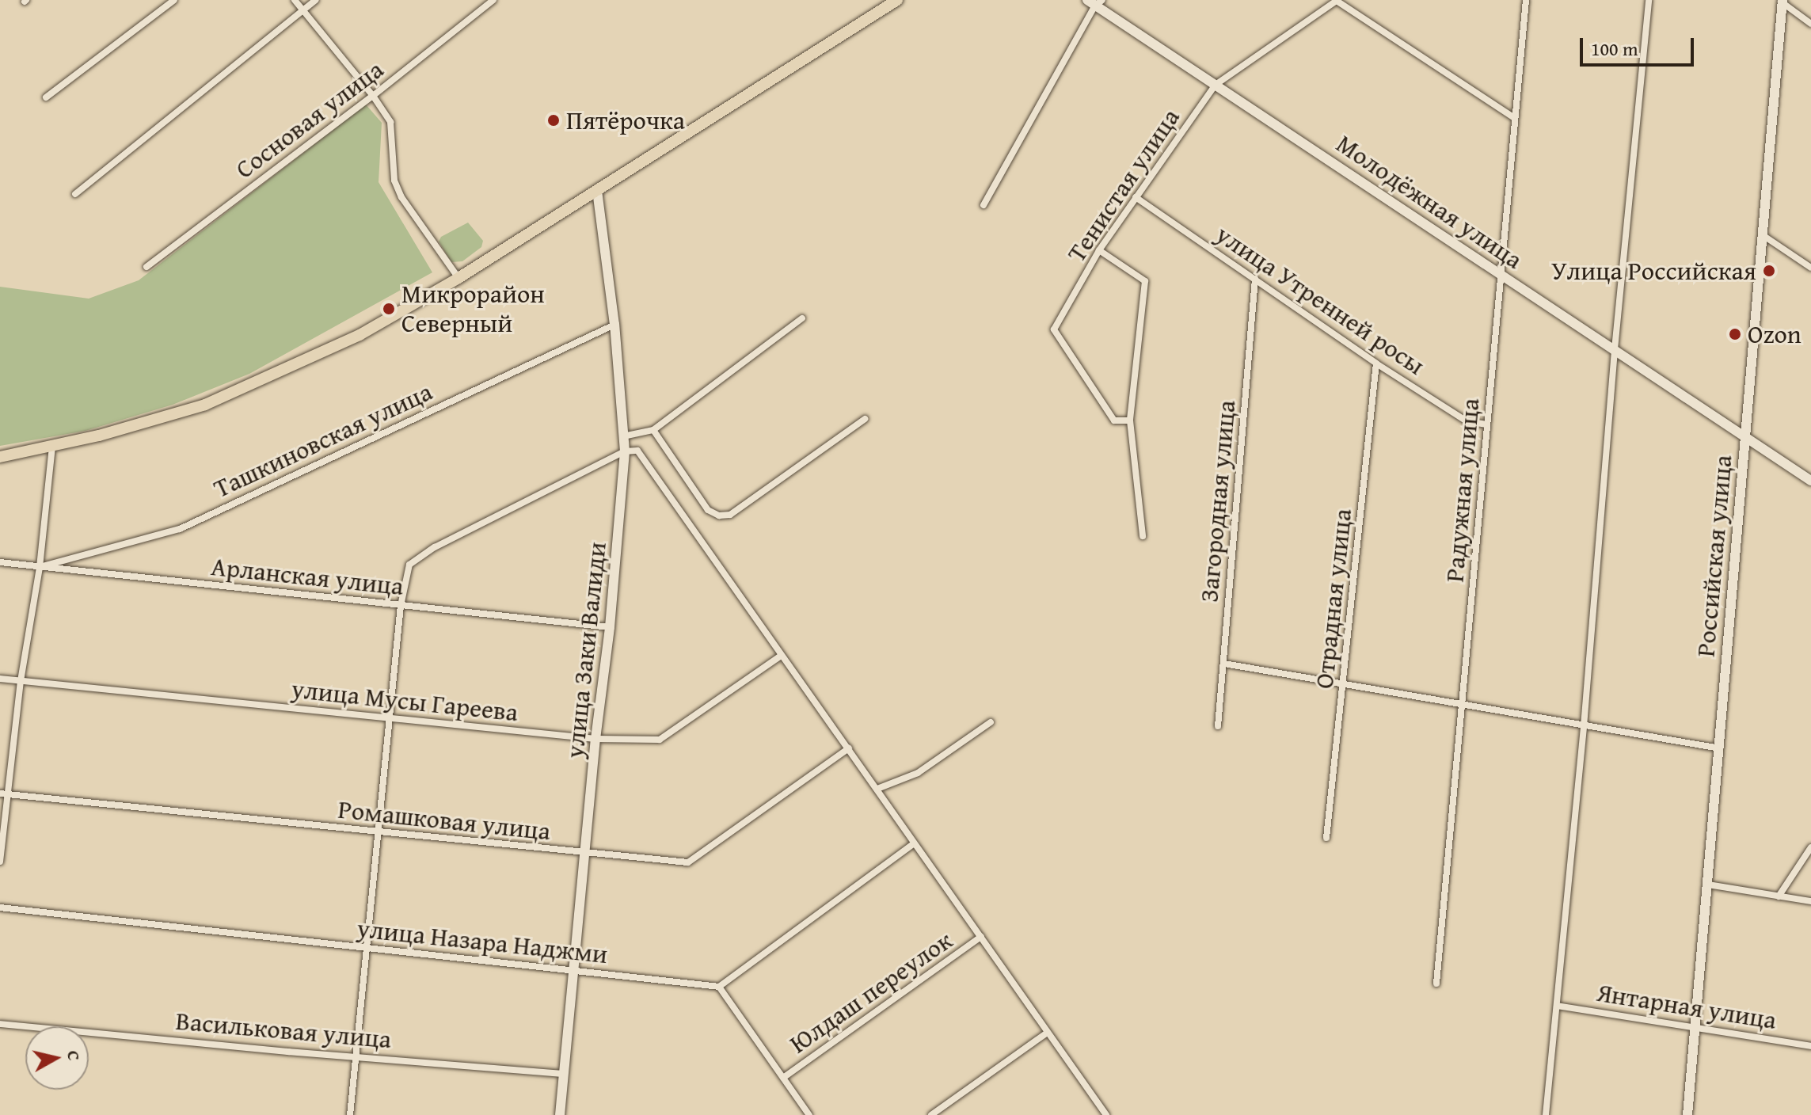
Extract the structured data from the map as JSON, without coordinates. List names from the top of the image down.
{
  "streets": {
    "street": [
      "Сосновая улица",
      "Тенистая улица",
      "Молодёжная улица",
      "улица Утренней росы",
      "Ташкиновская улица",
      "Радужная улица",
      "Загородная улица",
      "Российская улица",
      "Арланская улица",
      "Отрадная улица",
      "улица Заки Валиди",
      "улица Мусы Гареева",
      "Ромашковая улица",
      "улица Назара Наджми",
      "Юлдаш переулок",
      "Янтарная улица",
      "Васильковая улица"
    ]
  },
  "crossings": [
    ["Тенистая улица", "Молодёжная улица"],
    ["Тенистая улица", "улица Утренней росы"],
    ["Молодёжная улица", "Радужная улица"],
    ["Молодёжная улица", "Российская улица"],
    ["улица Утренней росы", "Радужная улица"],
    ["улица Утренней росы", "Загородная улица"],
    ["улица Утренней росы", "Отрадная улица"],
    ["Ташкиновская улица", "Арланская улица"],
    ["Ташкиновская улица", "улица Заки Валиди"],
    ["Российская улица", "Янтарная улица"],
    ["Арланская улица", "улица Заки Валиди"],
    ["улица Заки Валиди", "улица Мусы Гареева"],
    ["улица Заки Валиди", "Ромашковая улица"],
    ["улица Заки Валиди", "улица Назара Наджми"],
    ["улица Заки Валиди", "Васильковая улица"]
  ],
  "places": [
    "Пятёрочка",
    "Улица Российская",
    "Микрорайон Северный",
    "Ozon"
  ],
  "scale_bar": "100 m",
  "north": "right"
}
